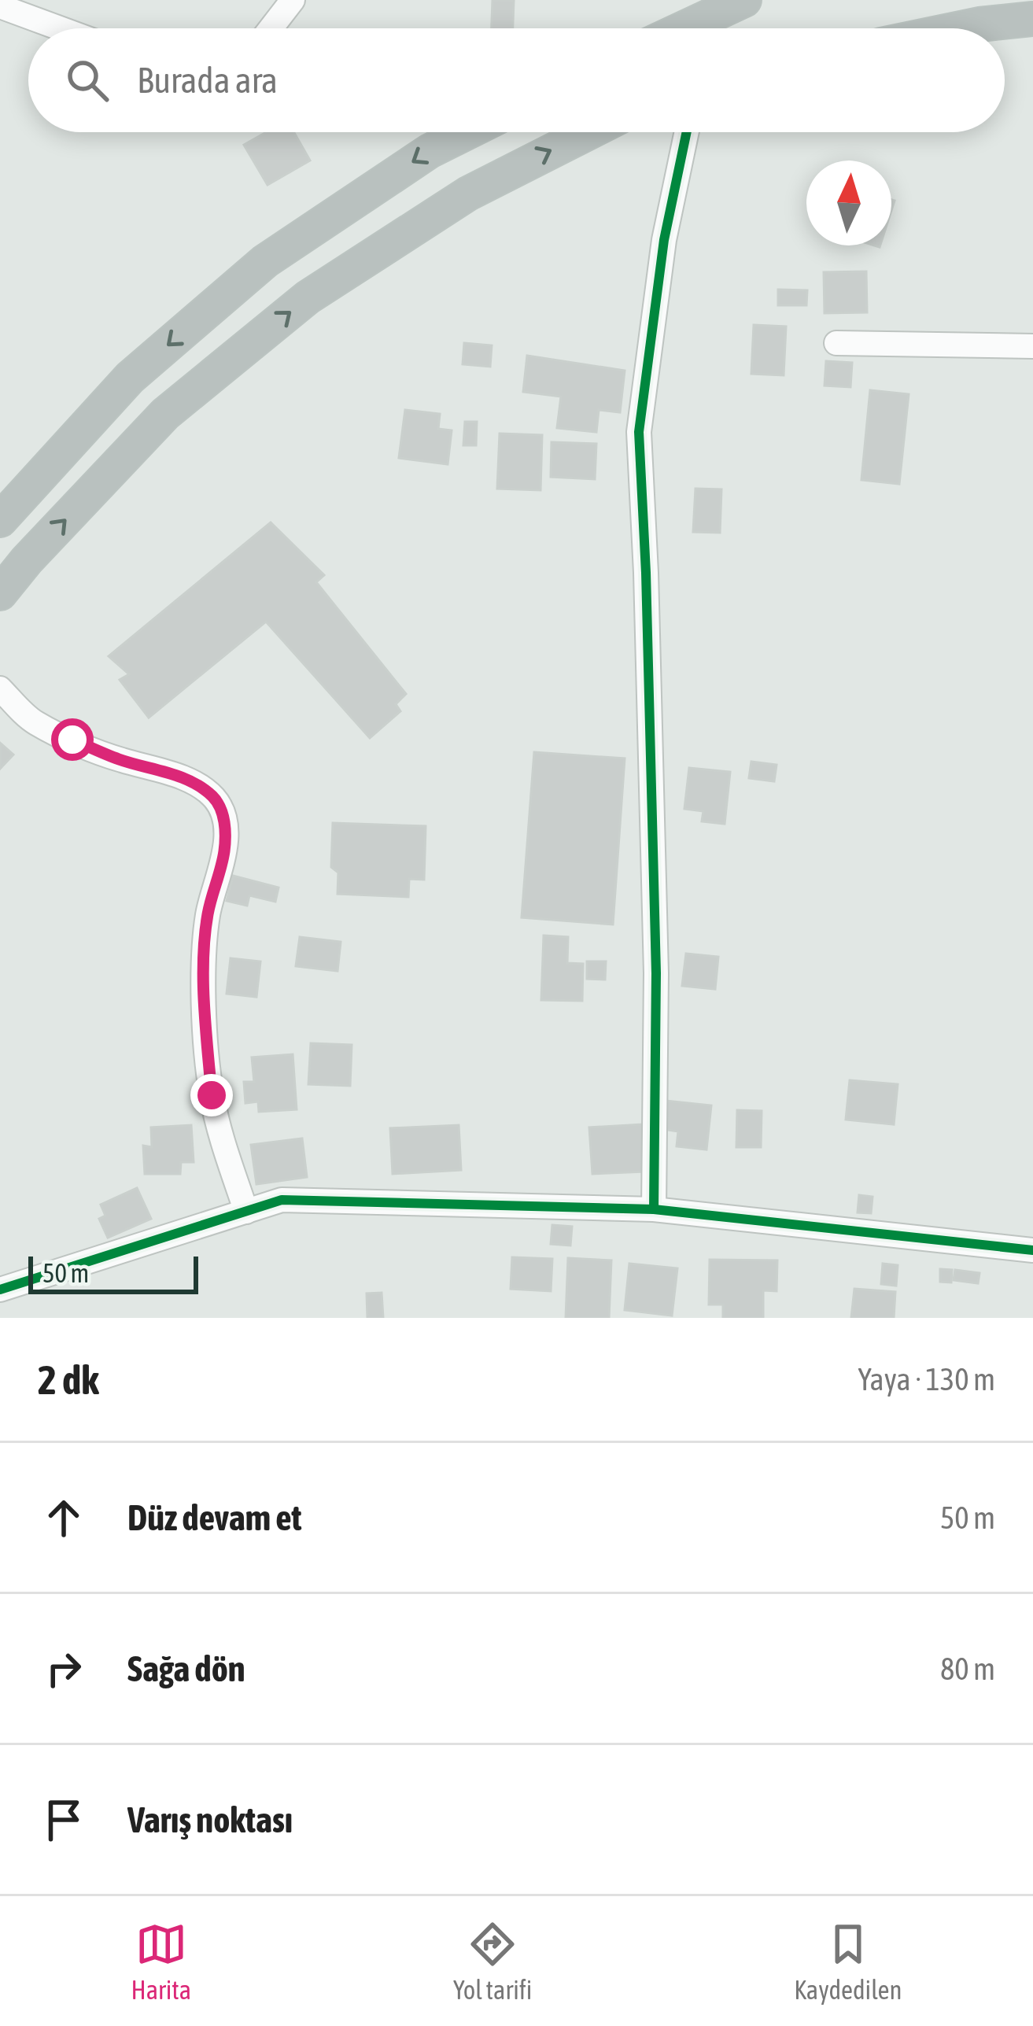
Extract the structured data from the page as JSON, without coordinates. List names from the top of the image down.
{
  "scale_bar": "50 m",
  "north": "top",
  "page": {
    "search": "Burada ara",
    "scale": "50 m",
    "heading": ["2 dk", "Yaya · 130 m"],
    "list": [
      ["Düz devam et", "50 m"],
      ["Sağa dön", "80 m"],
      "Varış noktası"
    ],
    "nav": ["Harita", "Yol tarifi", "Kaydedilen"]
  }
}
